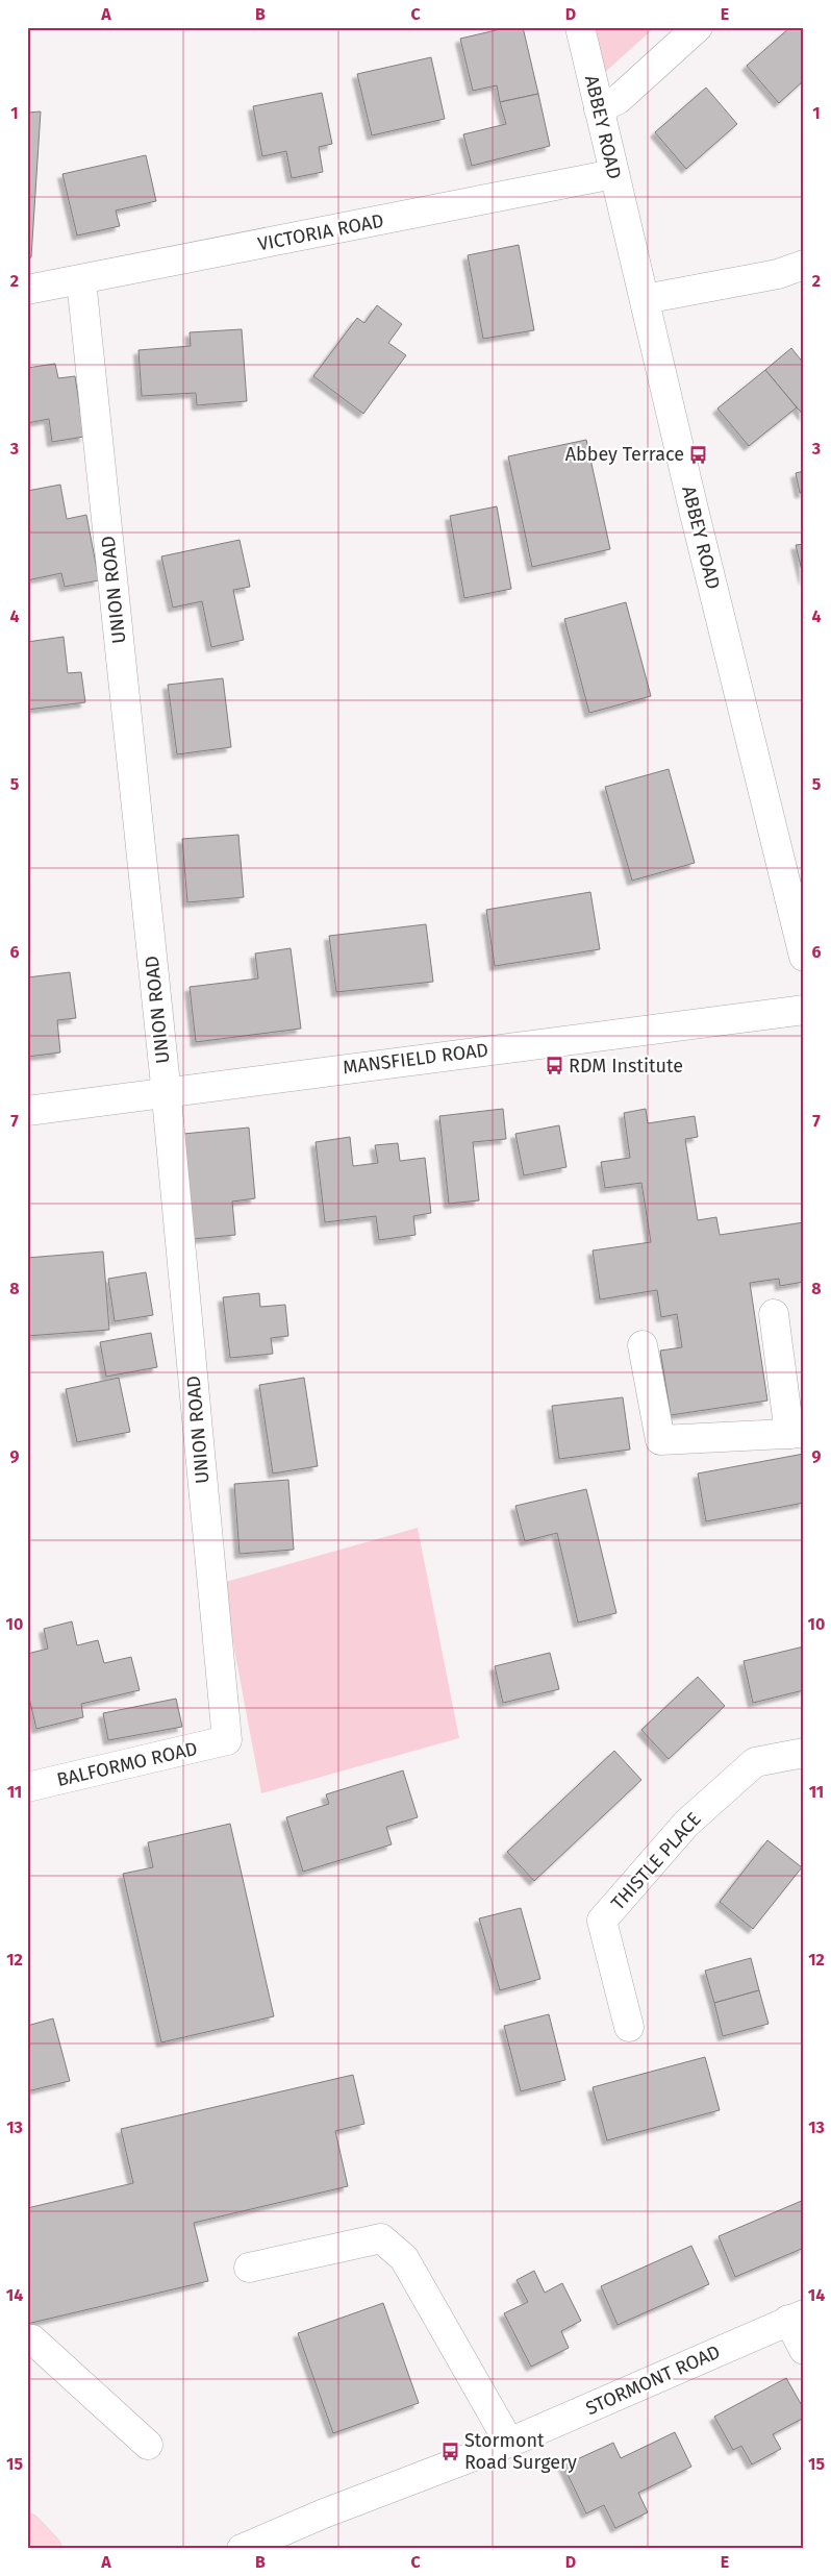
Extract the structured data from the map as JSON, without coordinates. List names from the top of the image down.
{
  "streets": {
    "street": [
      "ABBEY ROAD",
      "VICTORIA ROAD",
      "UNION ROAD",
      "MANSFIELD ROAD",
      "BALFORMO ROAD",
      "THISTLE PLACE",
      "STORMONT ROAD"
    ]
  },
  "crossings": [
    ["ABBEY ROAD", "VICTORIA ROAD"],
    ["VICTORIA ROAD", "UNION ROAD"],
    ["UNION ROAD", "MANSFIELD ROAD"],
    ["UNION ROAD", "BALFORMO ROAD"]
  ],
  "places": {
    "bus stop": ["Abbey Terrace", "RDM Institute", "Stormont Road Surgery"]
  },
  "grid": {
    "columns": [
      "A",
      "B",
      "C",
      "D",
      "E"
    ],
    "rows": [
      "1",
      "2",
      "3",
      "4",
      "5",
      "6",
      "7",
      "8",
      "9",
      "10",
      "11",
      "12",
      "13",
      "14",
      "15"
    ]
  }
}
